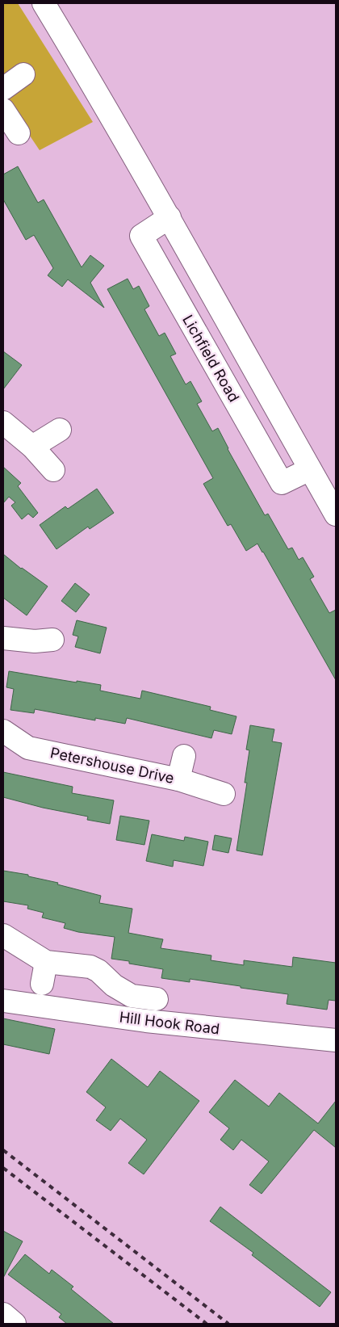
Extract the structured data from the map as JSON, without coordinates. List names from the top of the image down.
{
  "streets": {
    "street": ["Lichfield Road", "Petershouse Drive", "Hill Hook Road"]
  }
}
